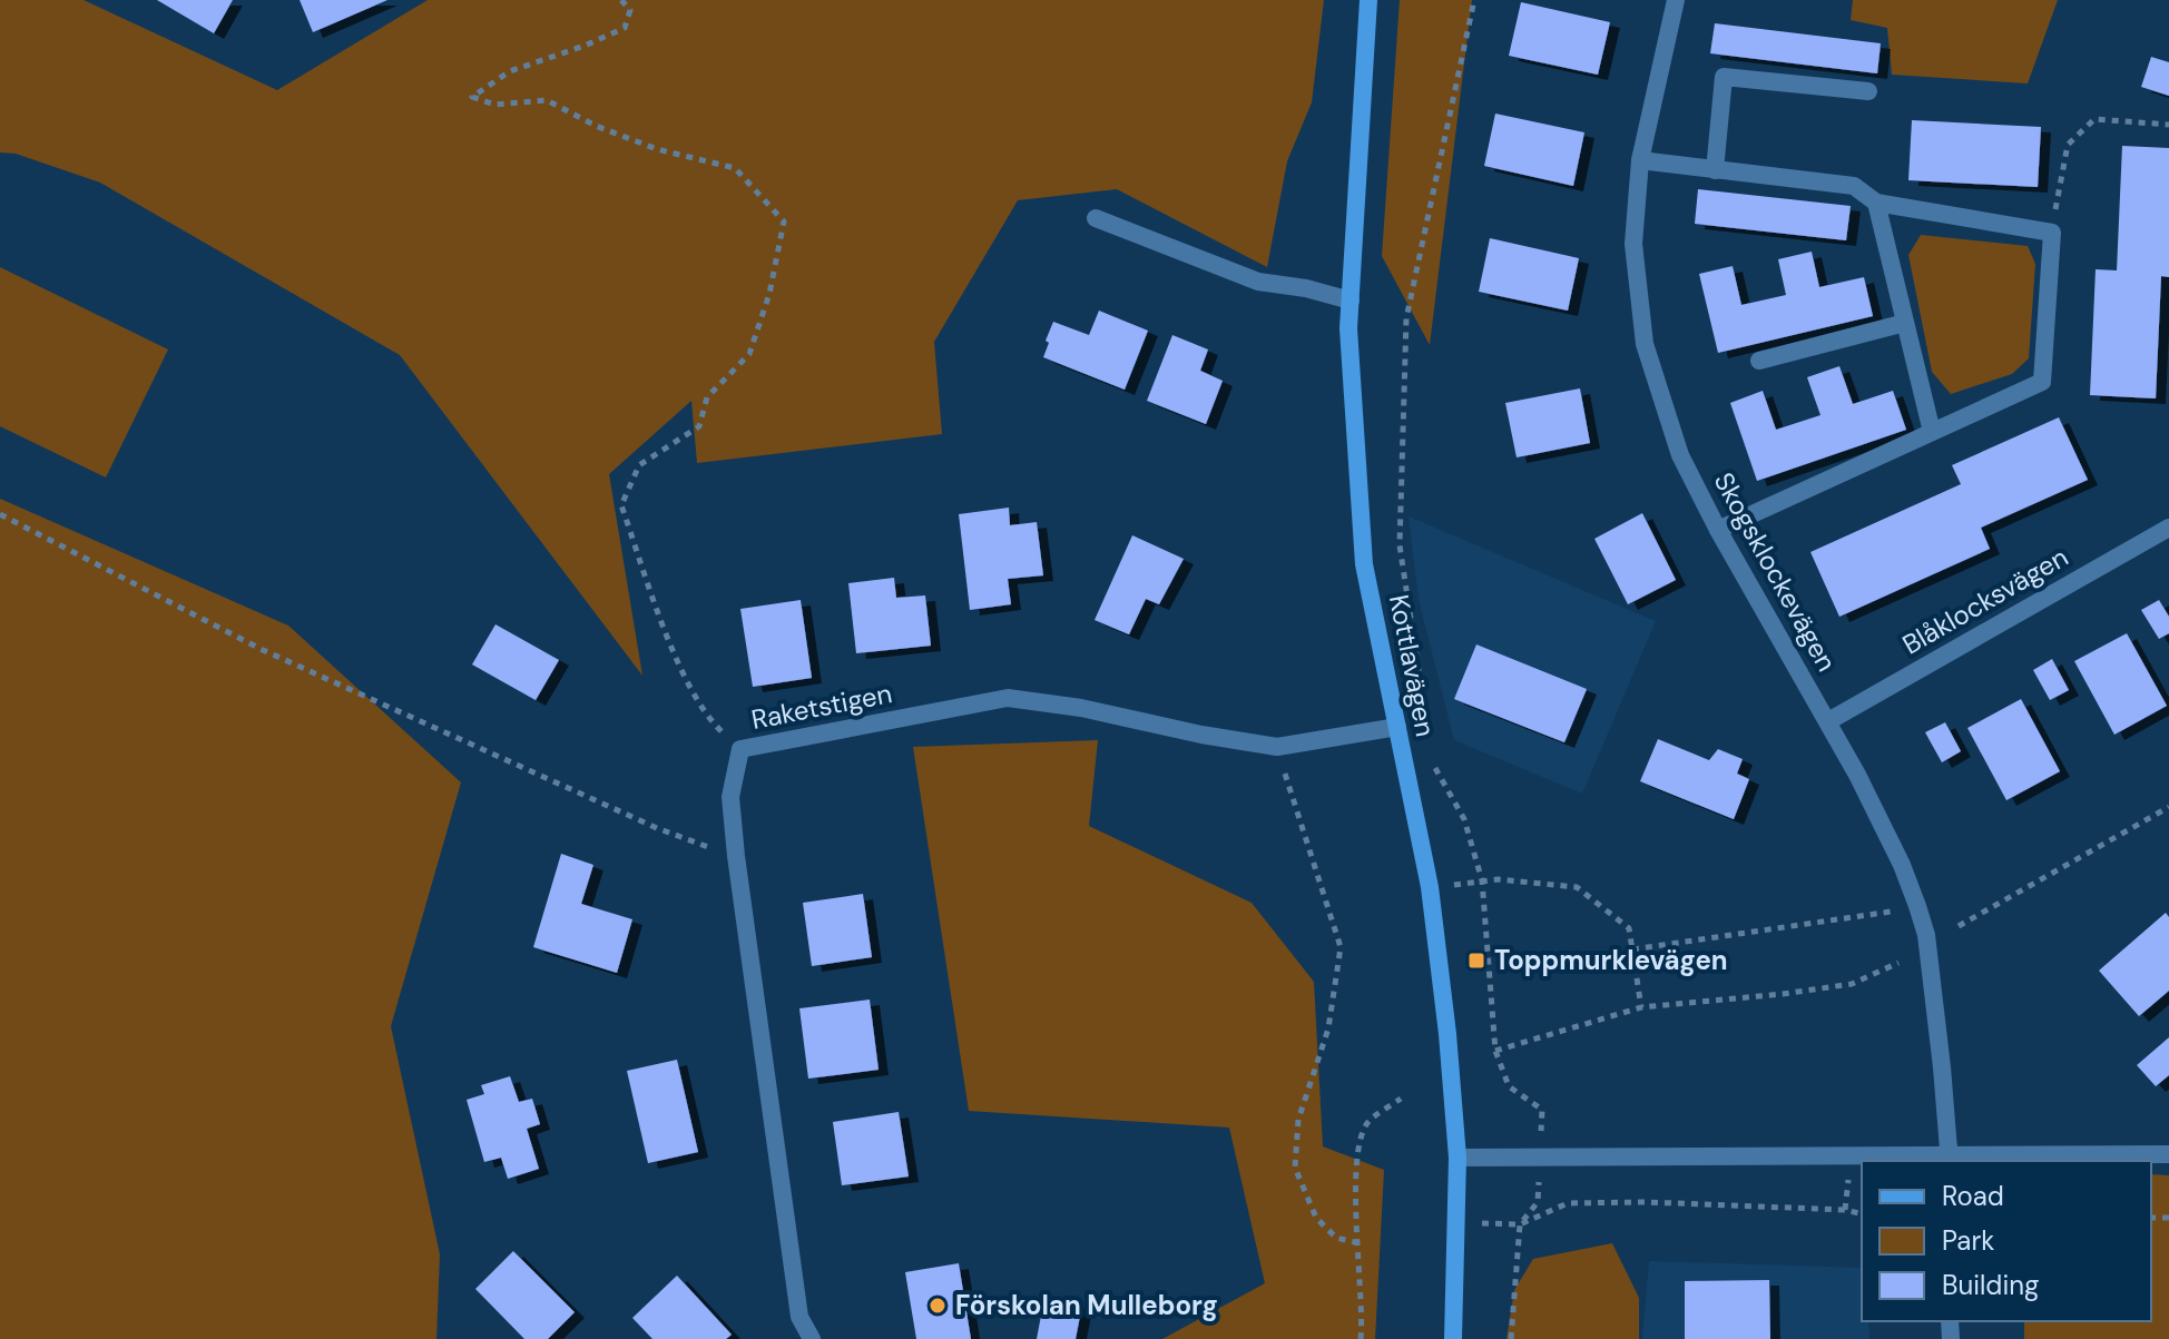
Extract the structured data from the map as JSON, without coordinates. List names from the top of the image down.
{
  "streets": {
    "street": [
      "Skogsklockevägen",
      "Blåklocksvägen",
      "Kottlavägen",
      "Raketstigen"
    ]
  },
  "crossings": [
    ["Skogsklockevägen", "Blåklocksvägen"],
    ["Kottlavägen", "Raketstigen"]
  ],
  "places": {
    "transit": ["Toppmurklevägen"],
    "other": ["Förskolan Mulleborg"]
  },
  "legend": ["Road", "Park", "Building"]
}
